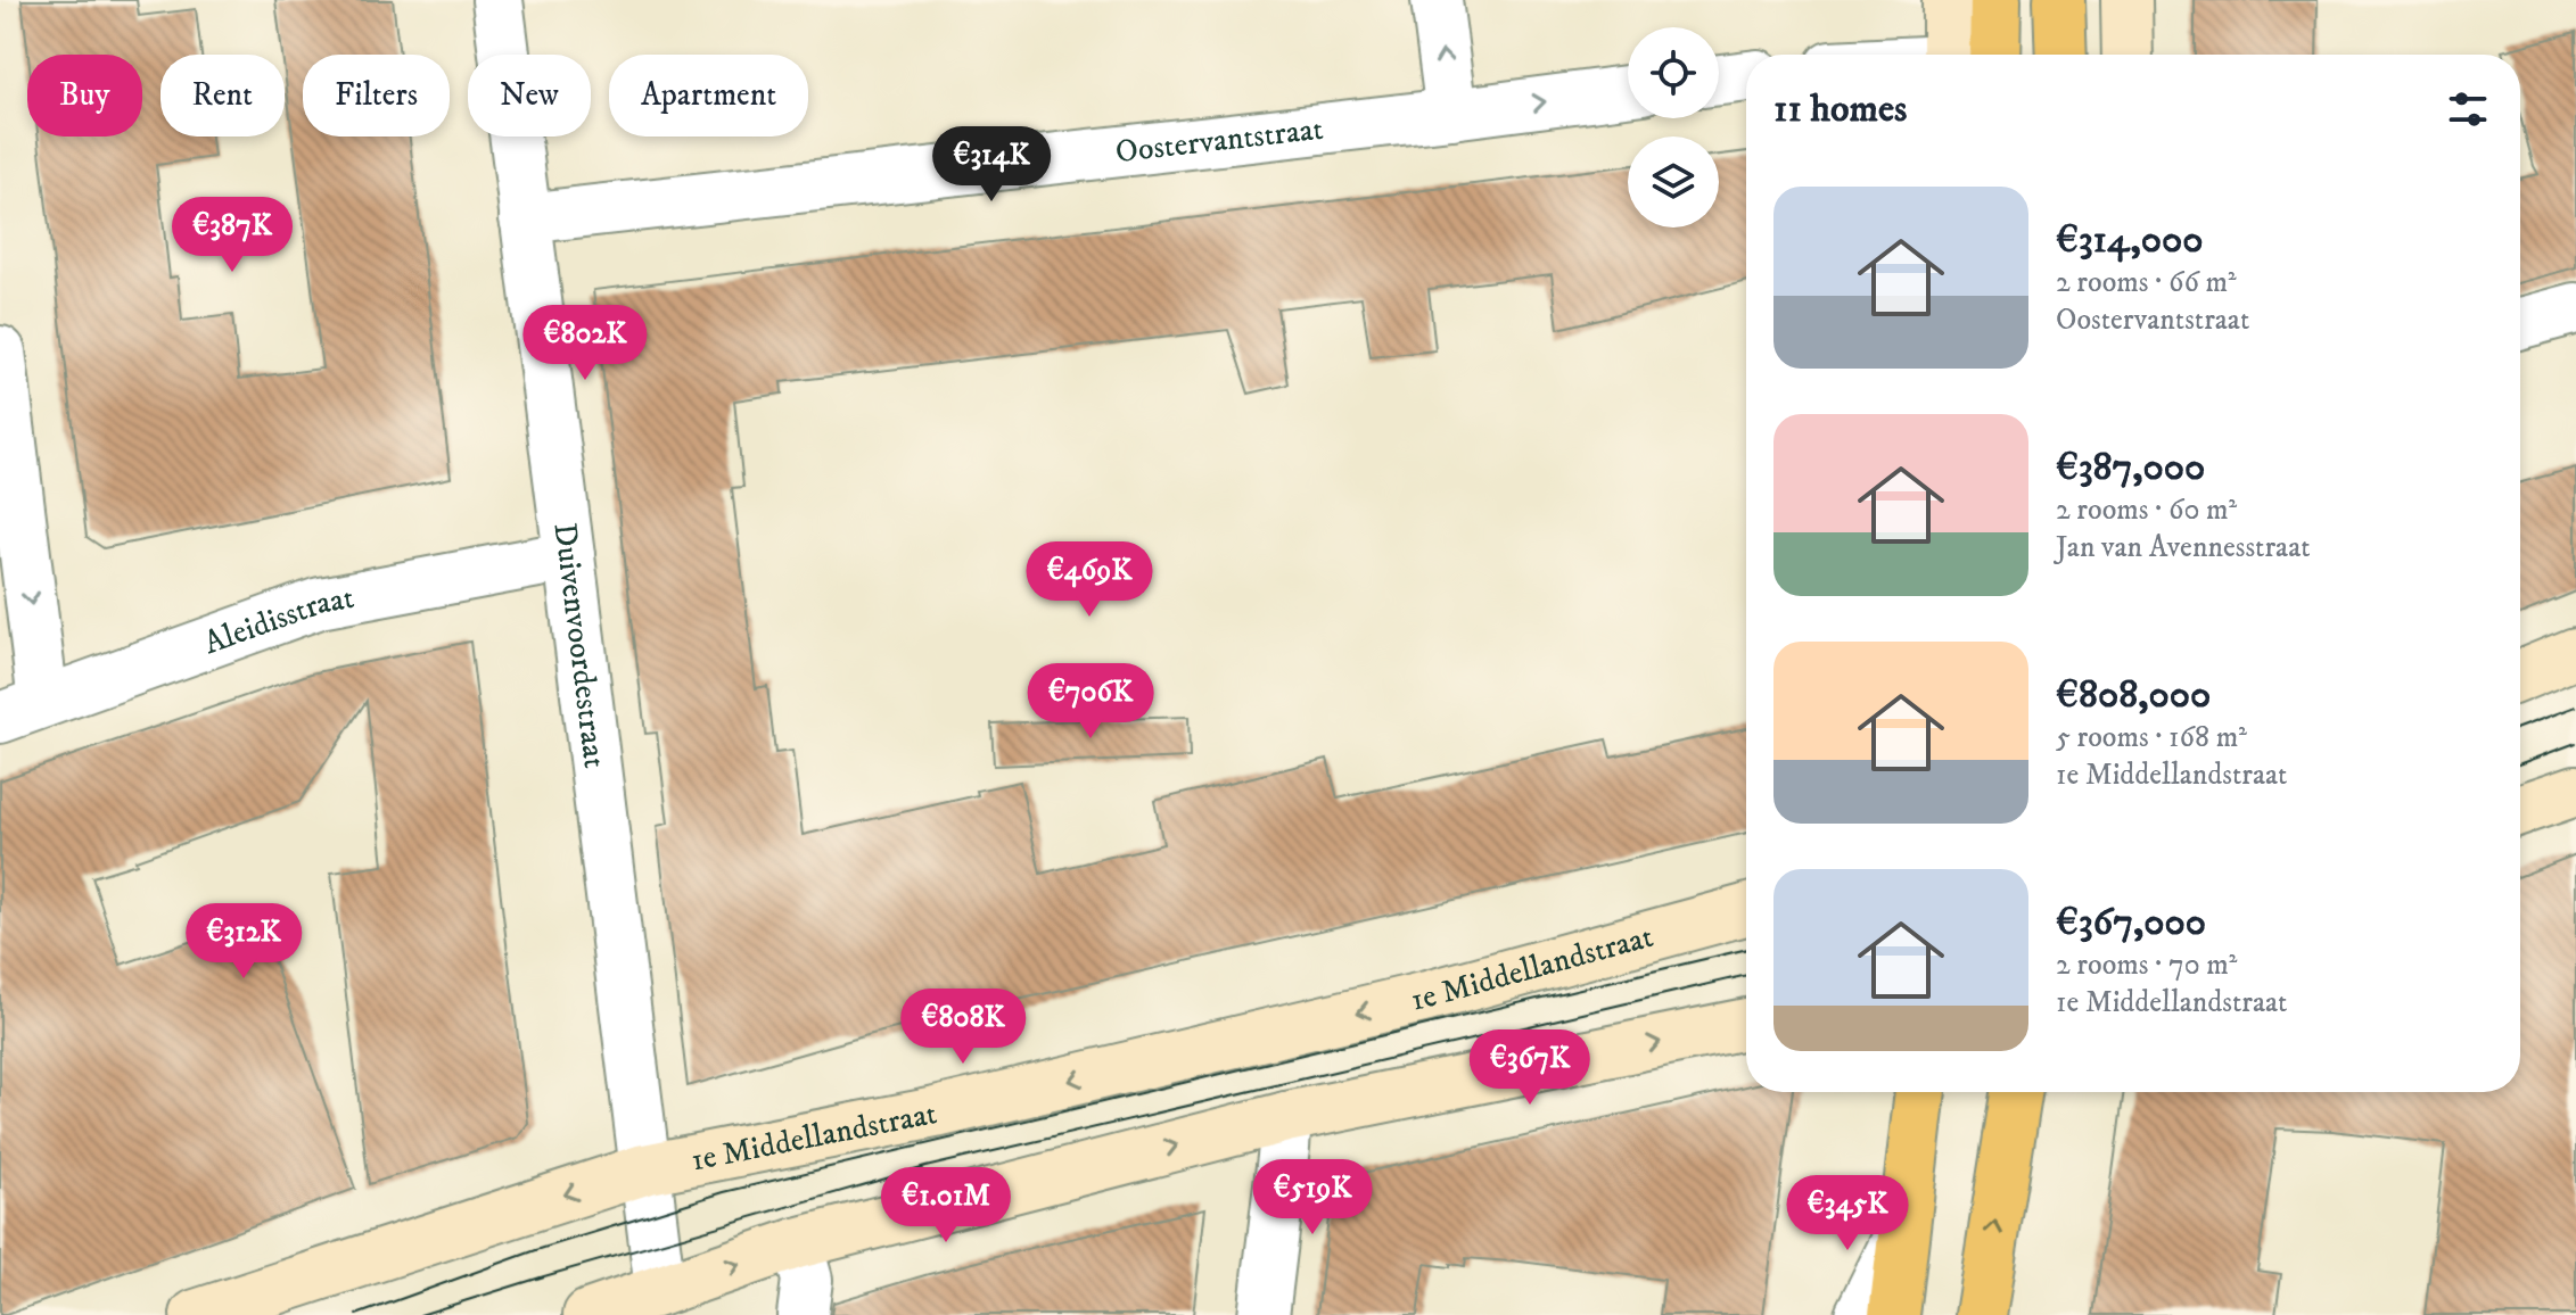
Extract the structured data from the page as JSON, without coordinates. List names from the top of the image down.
{
  "streets": {
    "street": [
      "Oostervantstraat",
      "Aleidisstraat",
      "Duivenvoordestraat",
      "1e Middellandstraat"
    ]
  },
  "crossings": [
    ["Oostervantstraat", "Duivenvoordestraat"],
    ["Aleidisstraat", "Duivenvoordestraat"],
    ["Duivenvoordestraat", "1e Middellandstraat"]
  ],
  "page": {
    "chip": [
      "Buy",
      "Rent",
      "Filters",
      "New",
      "Apartment"
    ],
    "heading": "11 homes",
    "price": [
      "€314K",
      "€387K",
      "€802K",
      "€469K",
      "€706K",
      "€312K",
      "€808K",
      "€367K",
      "€519K",
      "€1.01M",
      "€345K"
    ],
    "list": [
      {
        "name": "€314,000",
        "note": "2 rooms · 66 m² · Oostervantstraat"
      },
      {
        "name": "€387,000",
        "note": "2 rooms · 60 m² · Jan van Avennesstraat"
      },
      {
        "name": "€808,000",
        "note": "5 rooms · 168 m² · 1e Middellandstraat"
      },
      {
        "name": "€367,000",
        "note": "2 rooms · 70 m² · 1e Middellandstraat"
      }
    ]
  }
}
